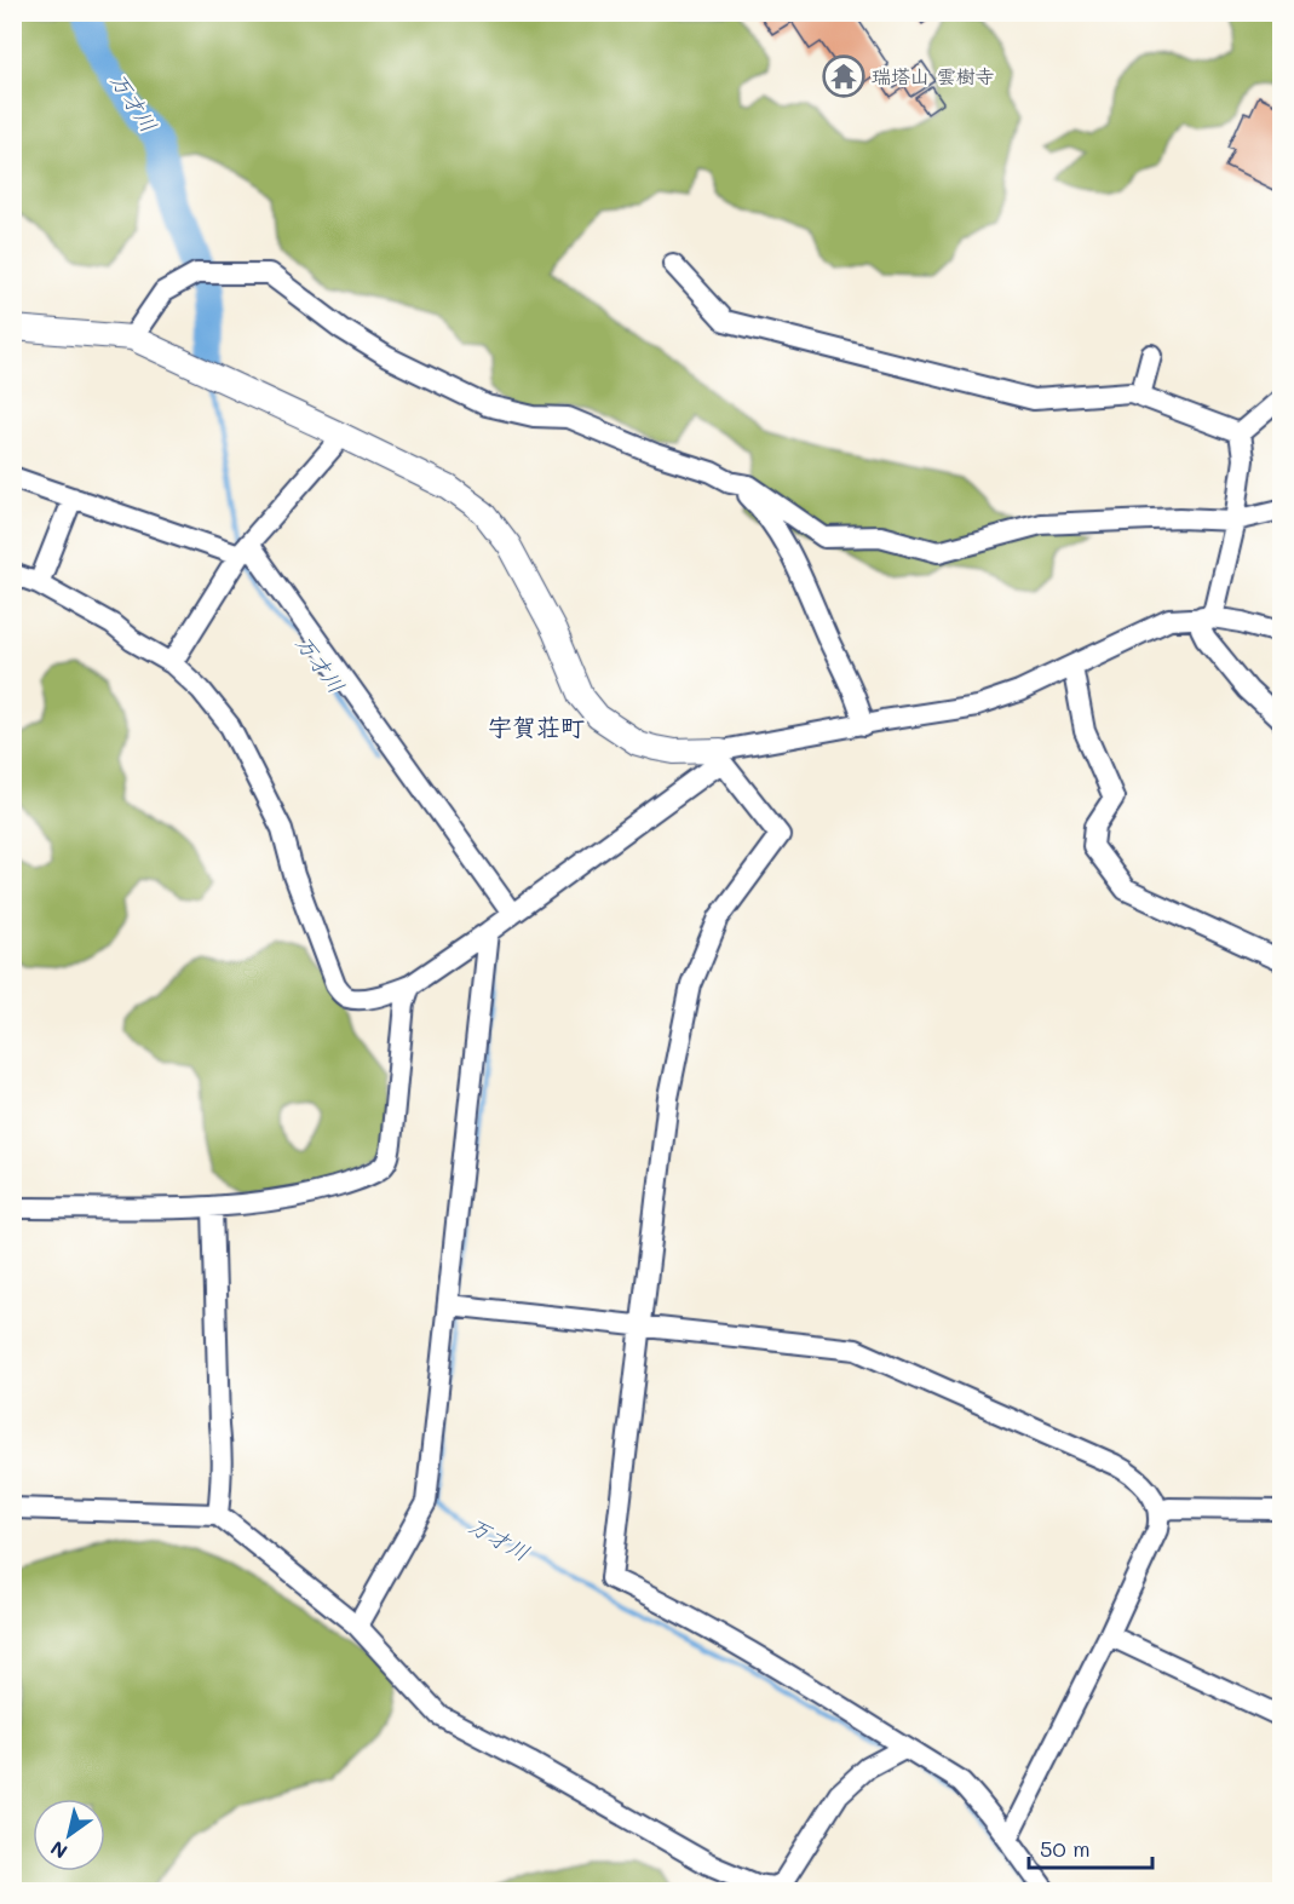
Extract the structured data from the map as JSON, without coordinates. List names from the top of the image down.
{
  "districts": ["宇賀荘町"],
  "water": ["万才川"],
  "places": {
    "temple": ["瑞塔山 雲樹寺"]
  },
  "scale_bar": "50 m",
  "north": "bottom left"
}
